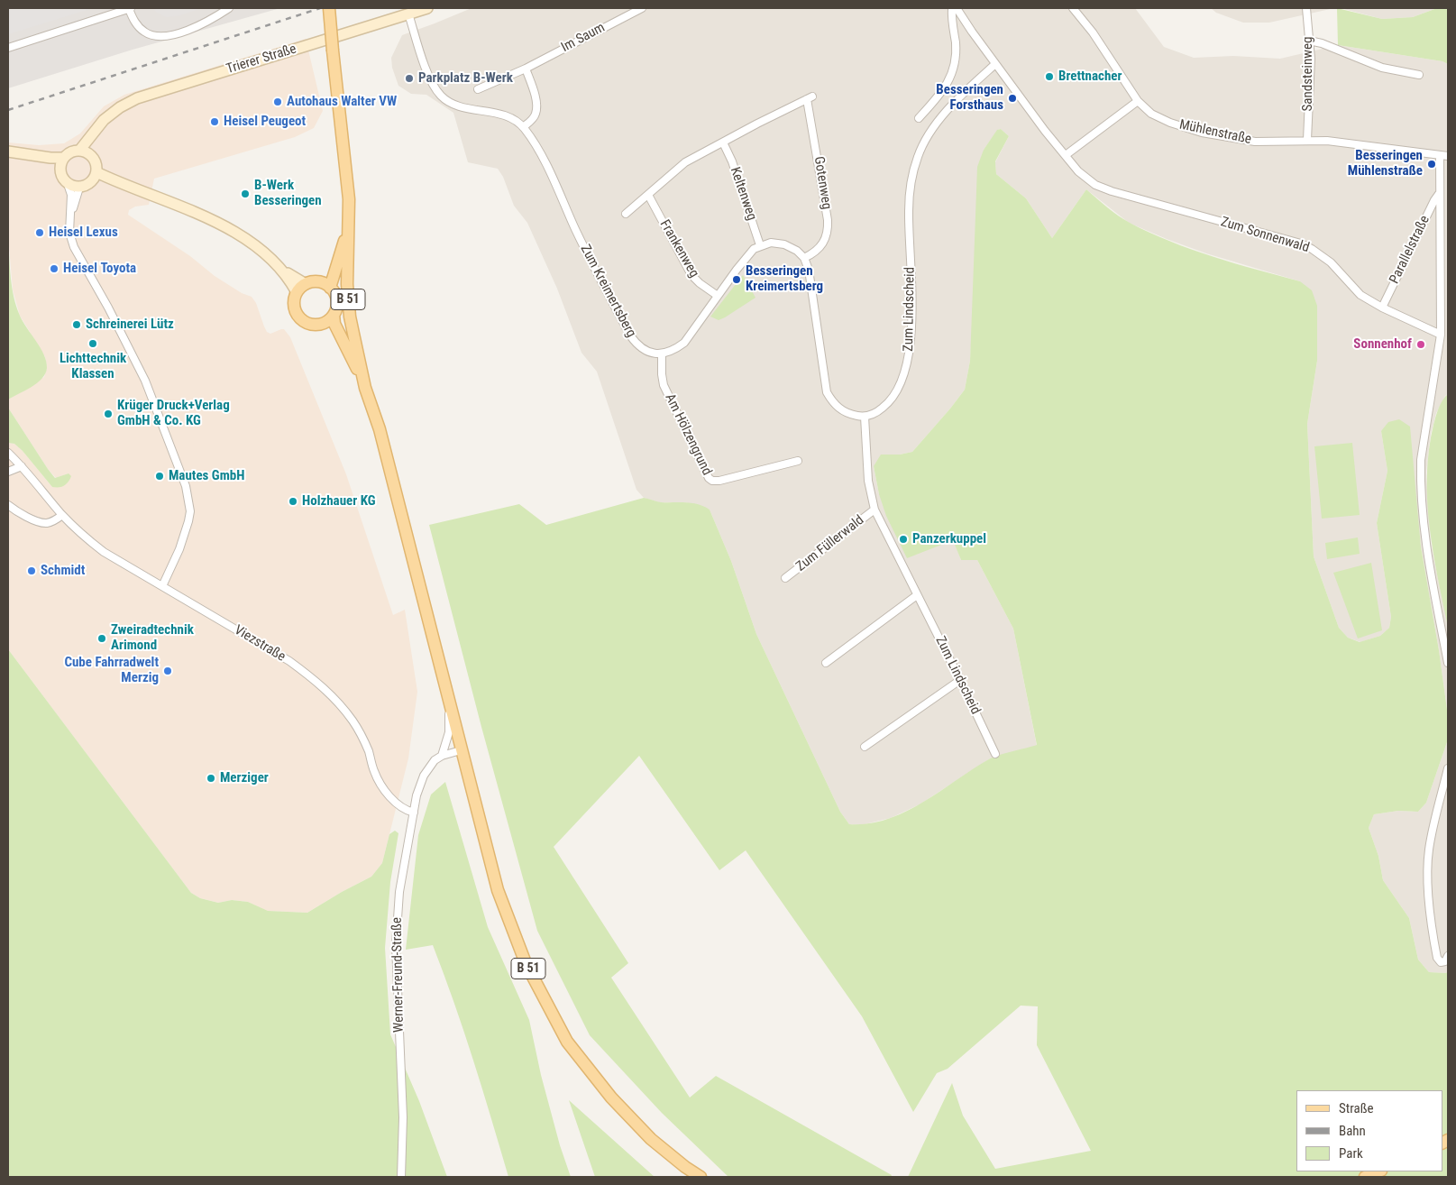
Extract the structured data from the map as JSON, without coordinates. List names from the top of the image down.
{
  "streets": {
    "main road": ["Trierer Straße", "B 51"],
    "street": [
      "Im Saum",
      "Sandsteinweg",
      "Mühlenstraße",
      "Gotenweg",
      "Keltenweg",
      "Zum Sonnenwald",
      "Frankenweg",
      "Parallelstraße",
      "Zum Kreimertsberg",
      "Zum Lindscheid",
      "Am Hölzengrund",
      "Zum Füllerwald",
      "Viezstraße",
      "Werner-Freund-Straße"
    ]
  },
  "crossings": [
    ["Trierer Straße", "Zum Kreimertsberg"],
    ["Sandsteinweg", "Mühlenstraße"],
    ["Gotenweg", "Keltenweg"],
    ["Zum Sonnenwald", "Parallelstraße"],
    ["Zum Sonnenwald", "Zum Lindscheid"],
    ["Zum Kreimertsberg", "Am Hölzengrund"],
    ["B 51", "Werner-Freund-Straße"],
    ["Zum Lindscheid", "Zum Füllerwald"],
    ["Viezstraße", "Werner-Freund-Straße"]
  ],
  "places": [
    "Brettnacher",
    "Parkplatz B-Werk",
    "Besseringen Forsthaus",
    "Autohaus Walter VW",
    "Heisel Peugeot",
    "Besseringen Mühlenstraße",
    "B-Werk Besseringen",
    "Heisel Lexus",
    "Heisel Toyota",
    "Besseringen Kreimertsberg",
    "Schreinerei Lütz",
    "Lichttechnik Klassen",
    "Sonnenhof",
    "Krüger Druck+Verlag GmbH & Co. KG",
    "Mautes GmbH",
    "Holzhauer KG",
    "Panzerkuppel",
    "Schmidt",
    "Zweiradtechnik Arimond",
    "Cube Fahrradwelt Merzig",
    "Merziger"
  ],
  "legend": ["Straße", "Bahn", "Park"]
}
